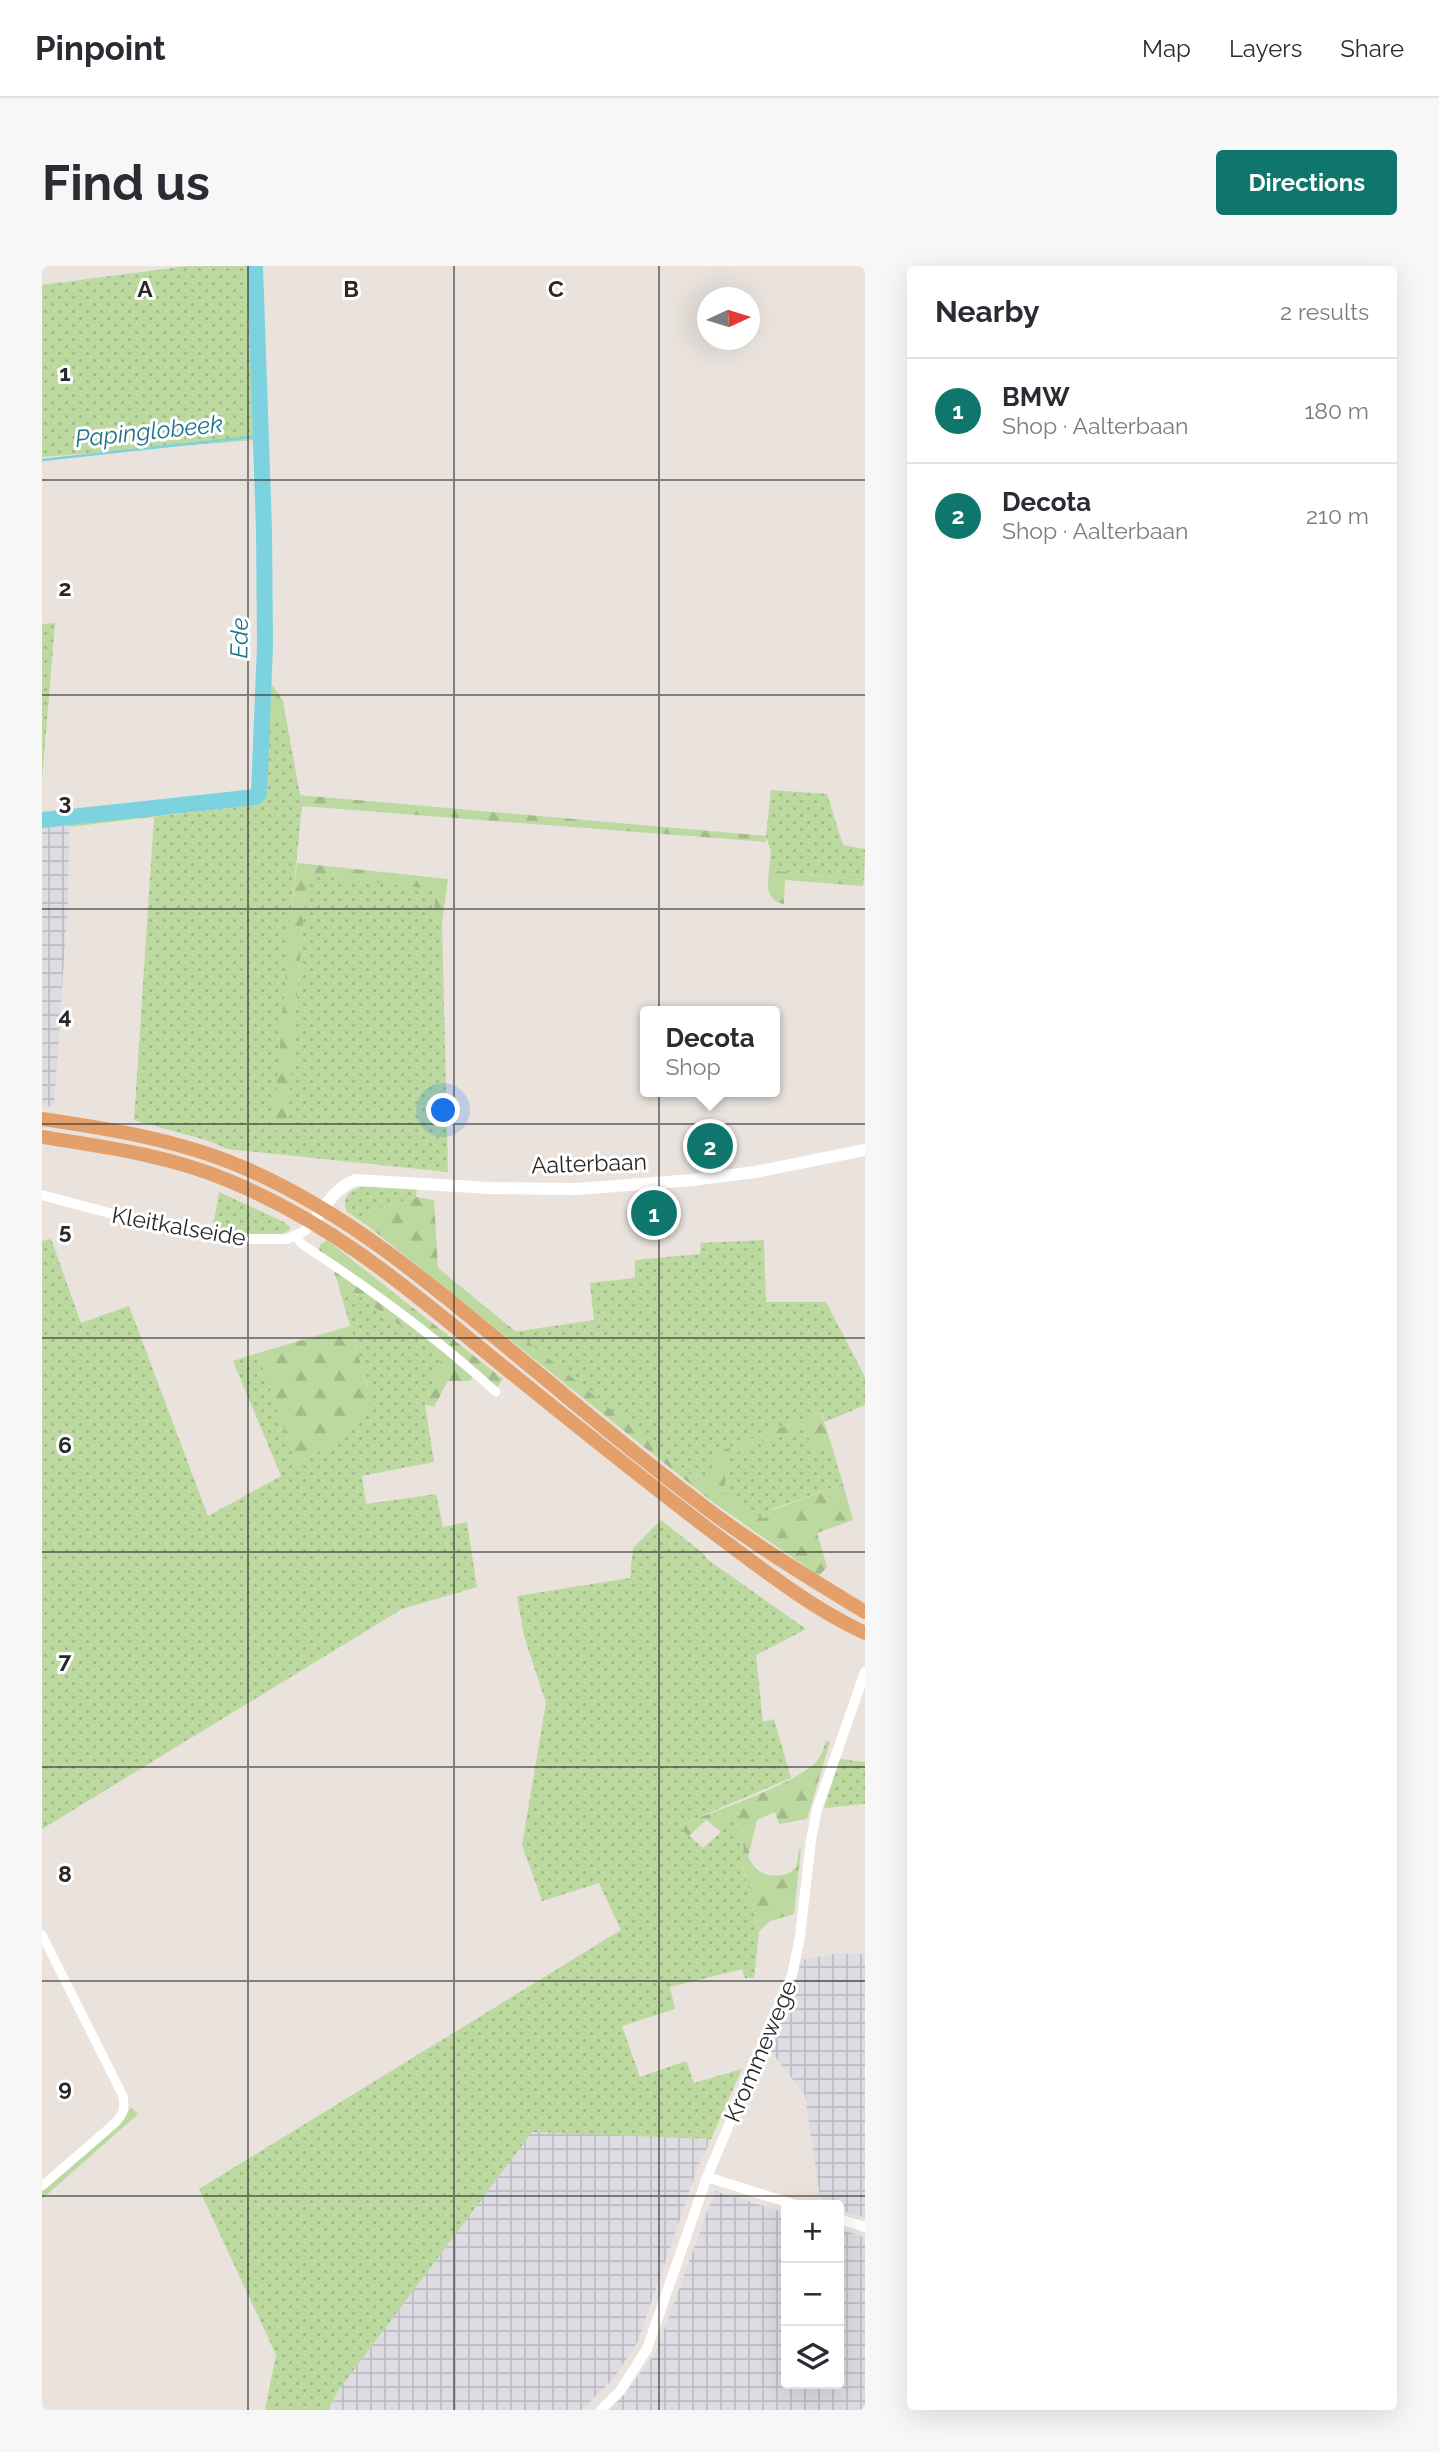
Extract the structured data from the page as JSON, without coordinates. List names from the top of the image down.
{
  "streets": {
    "main road": ["Aalterbaan"],
    "street": ["Kleitkalseide", "Krommewege"]
  },
  "water": ["Papinglobeek", "Ede"],
  "north": "right",
  "page": {
    "header": "Pinpoint",
    "nav": ["Map", "Layers", "Share"],
    "buttons": "Directions",
    "title": "Find us",
    "heading": ["Nearby", "2 results"],
    "list": [
      {
        "mark": "1",
        "name": "BMW",
        "note": "Shop · Aalterbaan",
        "value": "180 m"
      },
      {
        "mark": "2",
        "name": "Decota",
        "note": "Shop · Aalterbaan",
        "value": "210 m"
      }
    ],
    "popup": ["Decota", "Shop"],
    "pins": ["2", "1"],
    "map_buttons": ["+", "−"]
  },
  "grid": {
    "columns": ["A", "B", "C"],
    "rows": [
      "1",
      "2",
      "3",
      "4",
      "5",
      "6",
      "7",
      "8",
      "9"
    ]
  }
}
